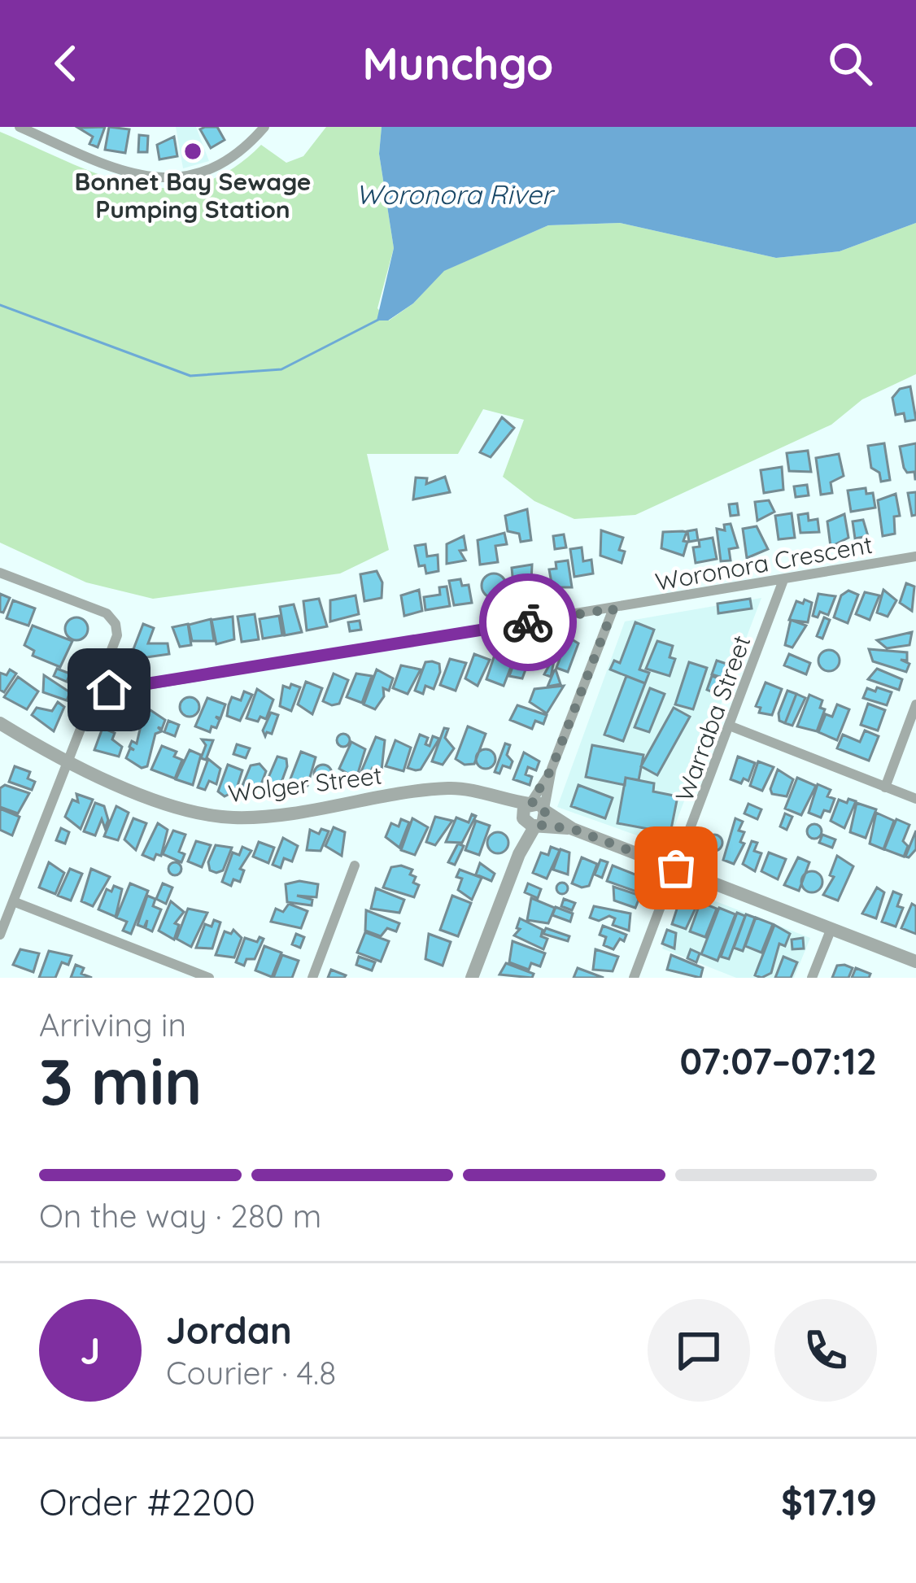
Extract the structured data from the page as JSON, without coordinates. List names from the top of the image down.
{
  "streets": {
    "street": ["Woronora Crescent", "Warraba Street", "Wolger Street"]
  },
  "crossings": [
    ["Woronora Crescent", "Warraba Street"],
    ["Warraba Street", "Wolger Street"]
  ],
  "water": ["Woronora River"],
  "places": ["Bonnet Bay Sewage Pumping Station"],
  "page": {
    "header": "Munchgo",
    "heading": ["3 min", "Arriving in", "07:07–07:12"],
    "panel": [
      "Jordan",
      "Courier · 4.8",
      "Order #2200",
      "$17.19"
    ],
    "bar": "On the way · 280 m",
    "round": "J"
  }
}
